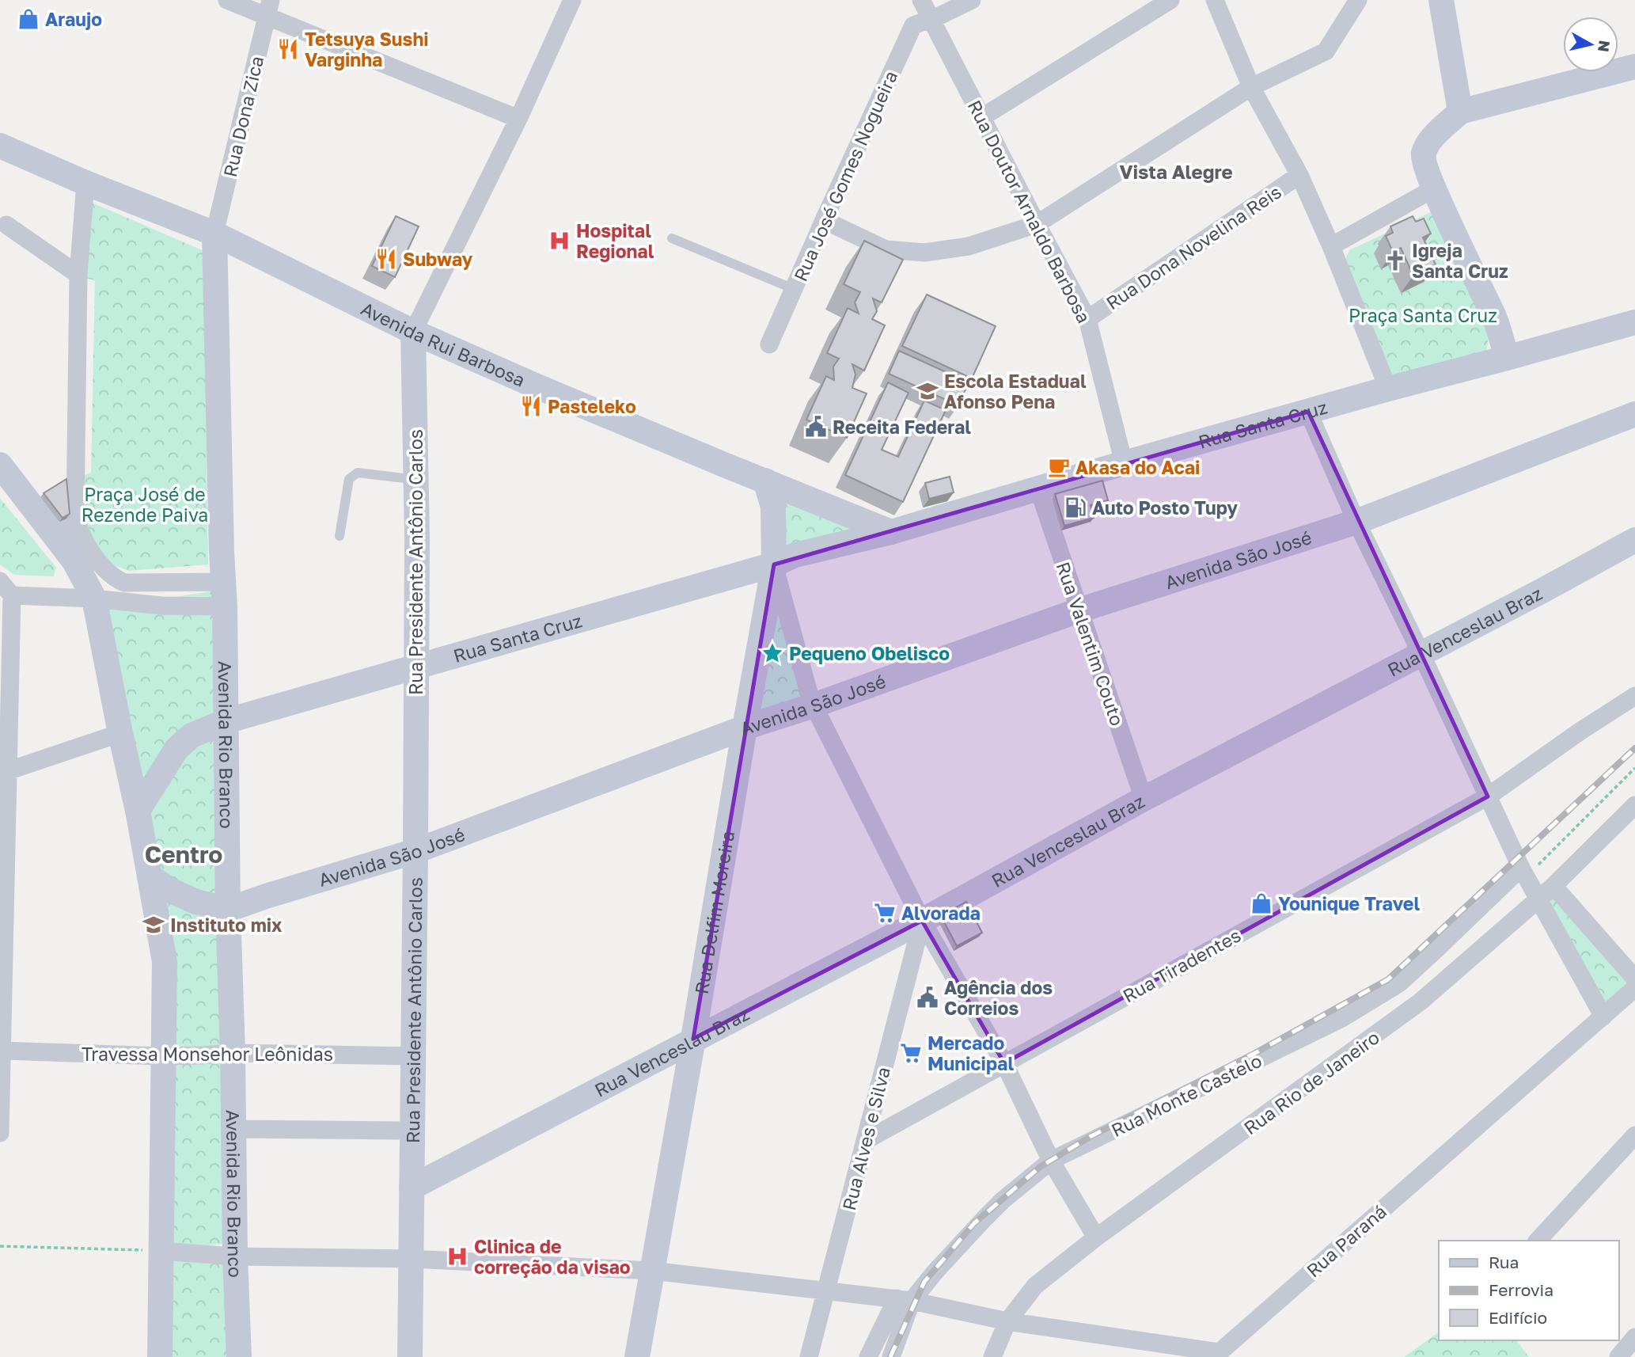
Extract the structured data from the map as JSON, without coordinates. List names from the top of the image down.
{
  "streets": {
    "main road": [
      "Avenida Rui Barbosa",
      "Rua Santa Cruz",
      "Avenida São José",
      "Rua Presidente Antônio Carlos",
      "Rua Venceslau Braz",
      "Avenida Rio Branco",
      "Rua Delfim Moreira"
    ],
    "street": [
      "Rua Dona Zica",
      "Rua José Gomes Nogueira",
      "Rua Doutor Arnaldo Barbosa",
      "Rua Dona Novelina Reis",
      "Rua Valentim Couto",
      "Rua Tiradentes",
      "Travessa Monsehor Leônidas",
      "Rua Rio de Janeiro",
      "Rua Monte Castelo",
      "Rua Alves e Silva",
      "Rua Paraná"
    ]
  },
  "crossings": [
    ["Rua Dona Zica", "Avenida Rui Barbosa"],
    ["Rua Dona Zica", "Avenida Rio Branco"],
    ["Rua José Gomes Nogueira", "Rua Doutor Arnaldo Barbosa"],
    ["Rua Doutor Arnaldo Barbosa", "Rua Dona Novelina Reis"],
    ["Rua Doutor Arnaldo Barbosa", "Rua Santa Cruz"],
    ["Avenida Rui Barbosa", "Rua Santa Cruz"],
    ["Avenida Rui Barbosa", "Rua Presidente Antônio Carlos"],
    ["Avenida Rui Barbosa", "Avenida Rio Branco"],
    ["Avenida Rui Barbosa", "Rua Delfim Moreira"],
    ["Rua Santa Cruz", "Rua Presidente Antônio Carlos"],
    ["Rua Santa Cruz", "Rua Valentim Couto"],
    ["Rua Santa Cruz", "Avenida Rio Branco"],
    ["Rua Santa Cruz", "Rua Delfim Moreira"],
    ["Avenida São José", "Rua Presidente Antônio Carlos"],
    ["Avenida São José", "Rua Valentim Couto"],
    ["Avenida São José", "Avenida Rio Branco"],
    ["Avenida São José", "Rua Delfim Moreira"],
    ["Rua Presidente Antônio Carlos", "Rua Venceslau Braz"],
    ["Rua Presidente Antônio Carlos", "Travessa Monsehor Leônidas"],
    ["Rua Presidente Antônio Carlos", "Rua Paraná"],
    ["Rua Venceslau Braz", "Rua Valentim Couto"],
    ["Rua Venceslau Braz", "Rua Delfim Moreira"],
    ["Rua Venceslau Braz", "Rua Alves e Silva"],
    ["Avenida Rio Branco", "Travessa Monsehor Leônidas"],
    ["Avenida Rio Branco", "Rua Paraná"],
    ["Rua Delfim Moreira", "Rua Paraná"],
    ["Rua Tiradentes", "Rua Alves e Silva"],
    ["Rua Rio de Janeiro", "Rua Paraná"],
    ["Rua Monte Castelo", "Rua Paraná"],
    ["Rua Alves e Silva", "Rua Paraná"]
  ],
  "districts": ["Vista Alegre", "Centro"],
  "parks": ["Praça Santa Cruz", "Praça José de Rezende Paiva"],
  "places": {
    "shop": ["Araujo", "Younique Travel"],
    "restaurant": ["Tetsuya Sushi Varginha", "Subway", "Pasteleko"],
    "hospital": ["Hospital Regional", "Clinica de correção da visao"],
    "church": ["Igreja Santa Cruz"],
    "school or university": ["Escola Estadual Afonso Pena", "Instituto mix"],
    "public building": ["Receita Federal", "Agência dos Correios"],
    "cafe": ["Akasa do Acai"],
    "fuel station": ["Auto Posto Tupy"],
    "place": ["Pequeno Obelisco"],
    "supermarket": ["Alvorada", "Mercado Municipal"]
  },
  "legend": ["Rua", "Ferrovia", "Edifício"],
  "north": "right"
}
